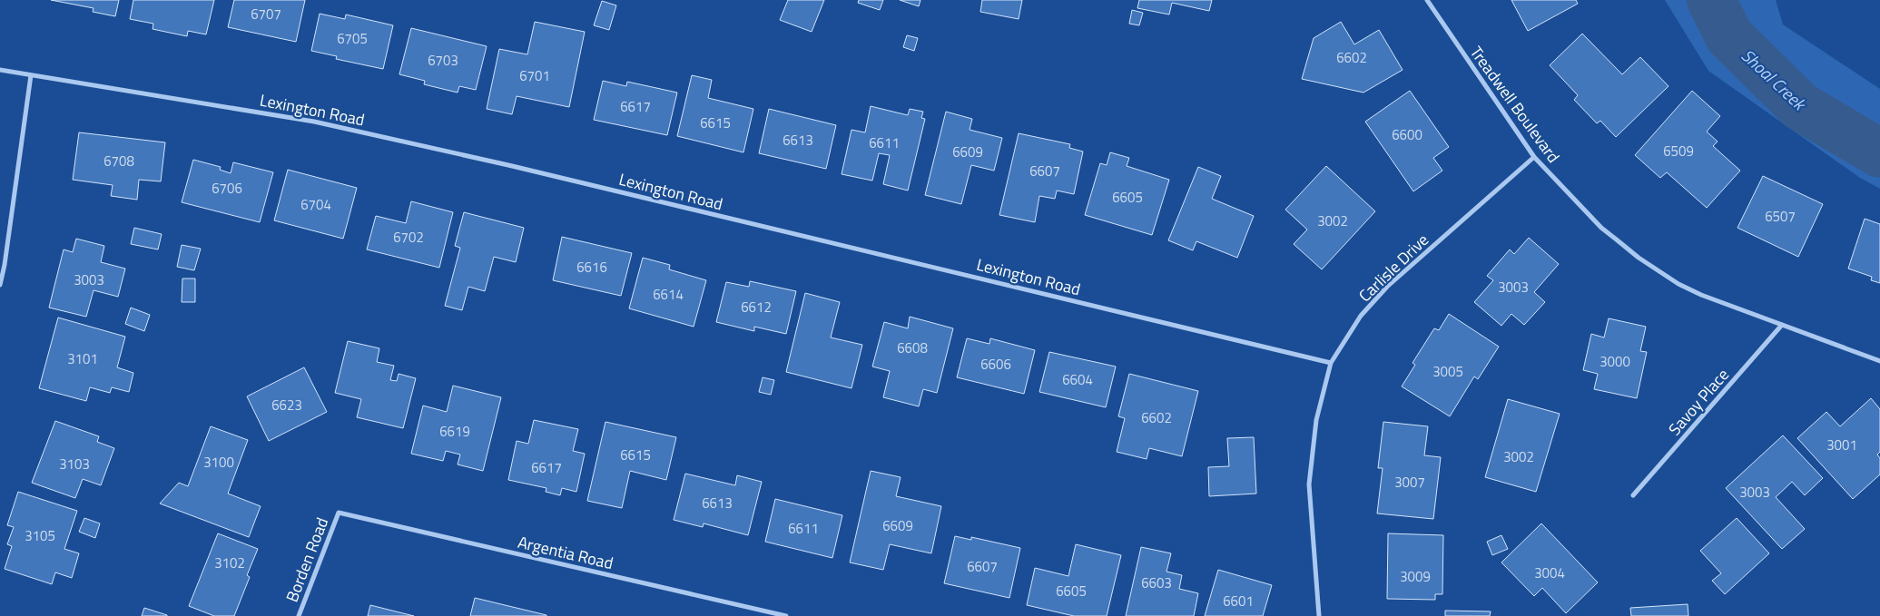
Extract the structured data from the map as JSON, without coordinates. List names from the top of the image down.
{
  "streets": {
    "street": [
      "Treadwell Boulevard",
      "Lexington Road",
      "Carlisle Drive",
      "Savoy Place",
      "Argentia Road",
      "Borden Road"
    ]
  },
  "crossings": [
    ["Treadwell Boulevard", "Carlisle Drive"],
    ["Treadwell Boulevard", "Savoy Place"],
    ["Lexington Road", "Carlisle Drive"],
    ["Argentia Road", "Borden Road"]
  ],
  "water": ["Shoal Creek"],
  "house_numbers": [
    "6707",
    "6705",
    "6602",
    "6703",
    "6701",
    "6617",
    "6615",
    "6600",
    "6613",
    "6611",
    "6509",
    "6609",
    "6708",
    "6607",
    "6706",
    "6605",
    "6704",
    "6507",
    "3002",
    "6702",
    "6616",
    "3003",
    "3003",
    "6614",
    "6612",
    "6608",
    "3101",
    "3000",
    "6606",
    "3005",
    "6604",
    "6623",
    "6602",
    "6619",
    "3001",
    "6615",
    "3002",
    "3100",
    "3103",
    "6617",
    "3007",
    "3003",
    "6613",
    "6609",
    "6611",
    "3105",
    "3102",
    "6607",
    "3004",
    "3009",
    "6603",
    "6605",
    "6601"
  ]
}
